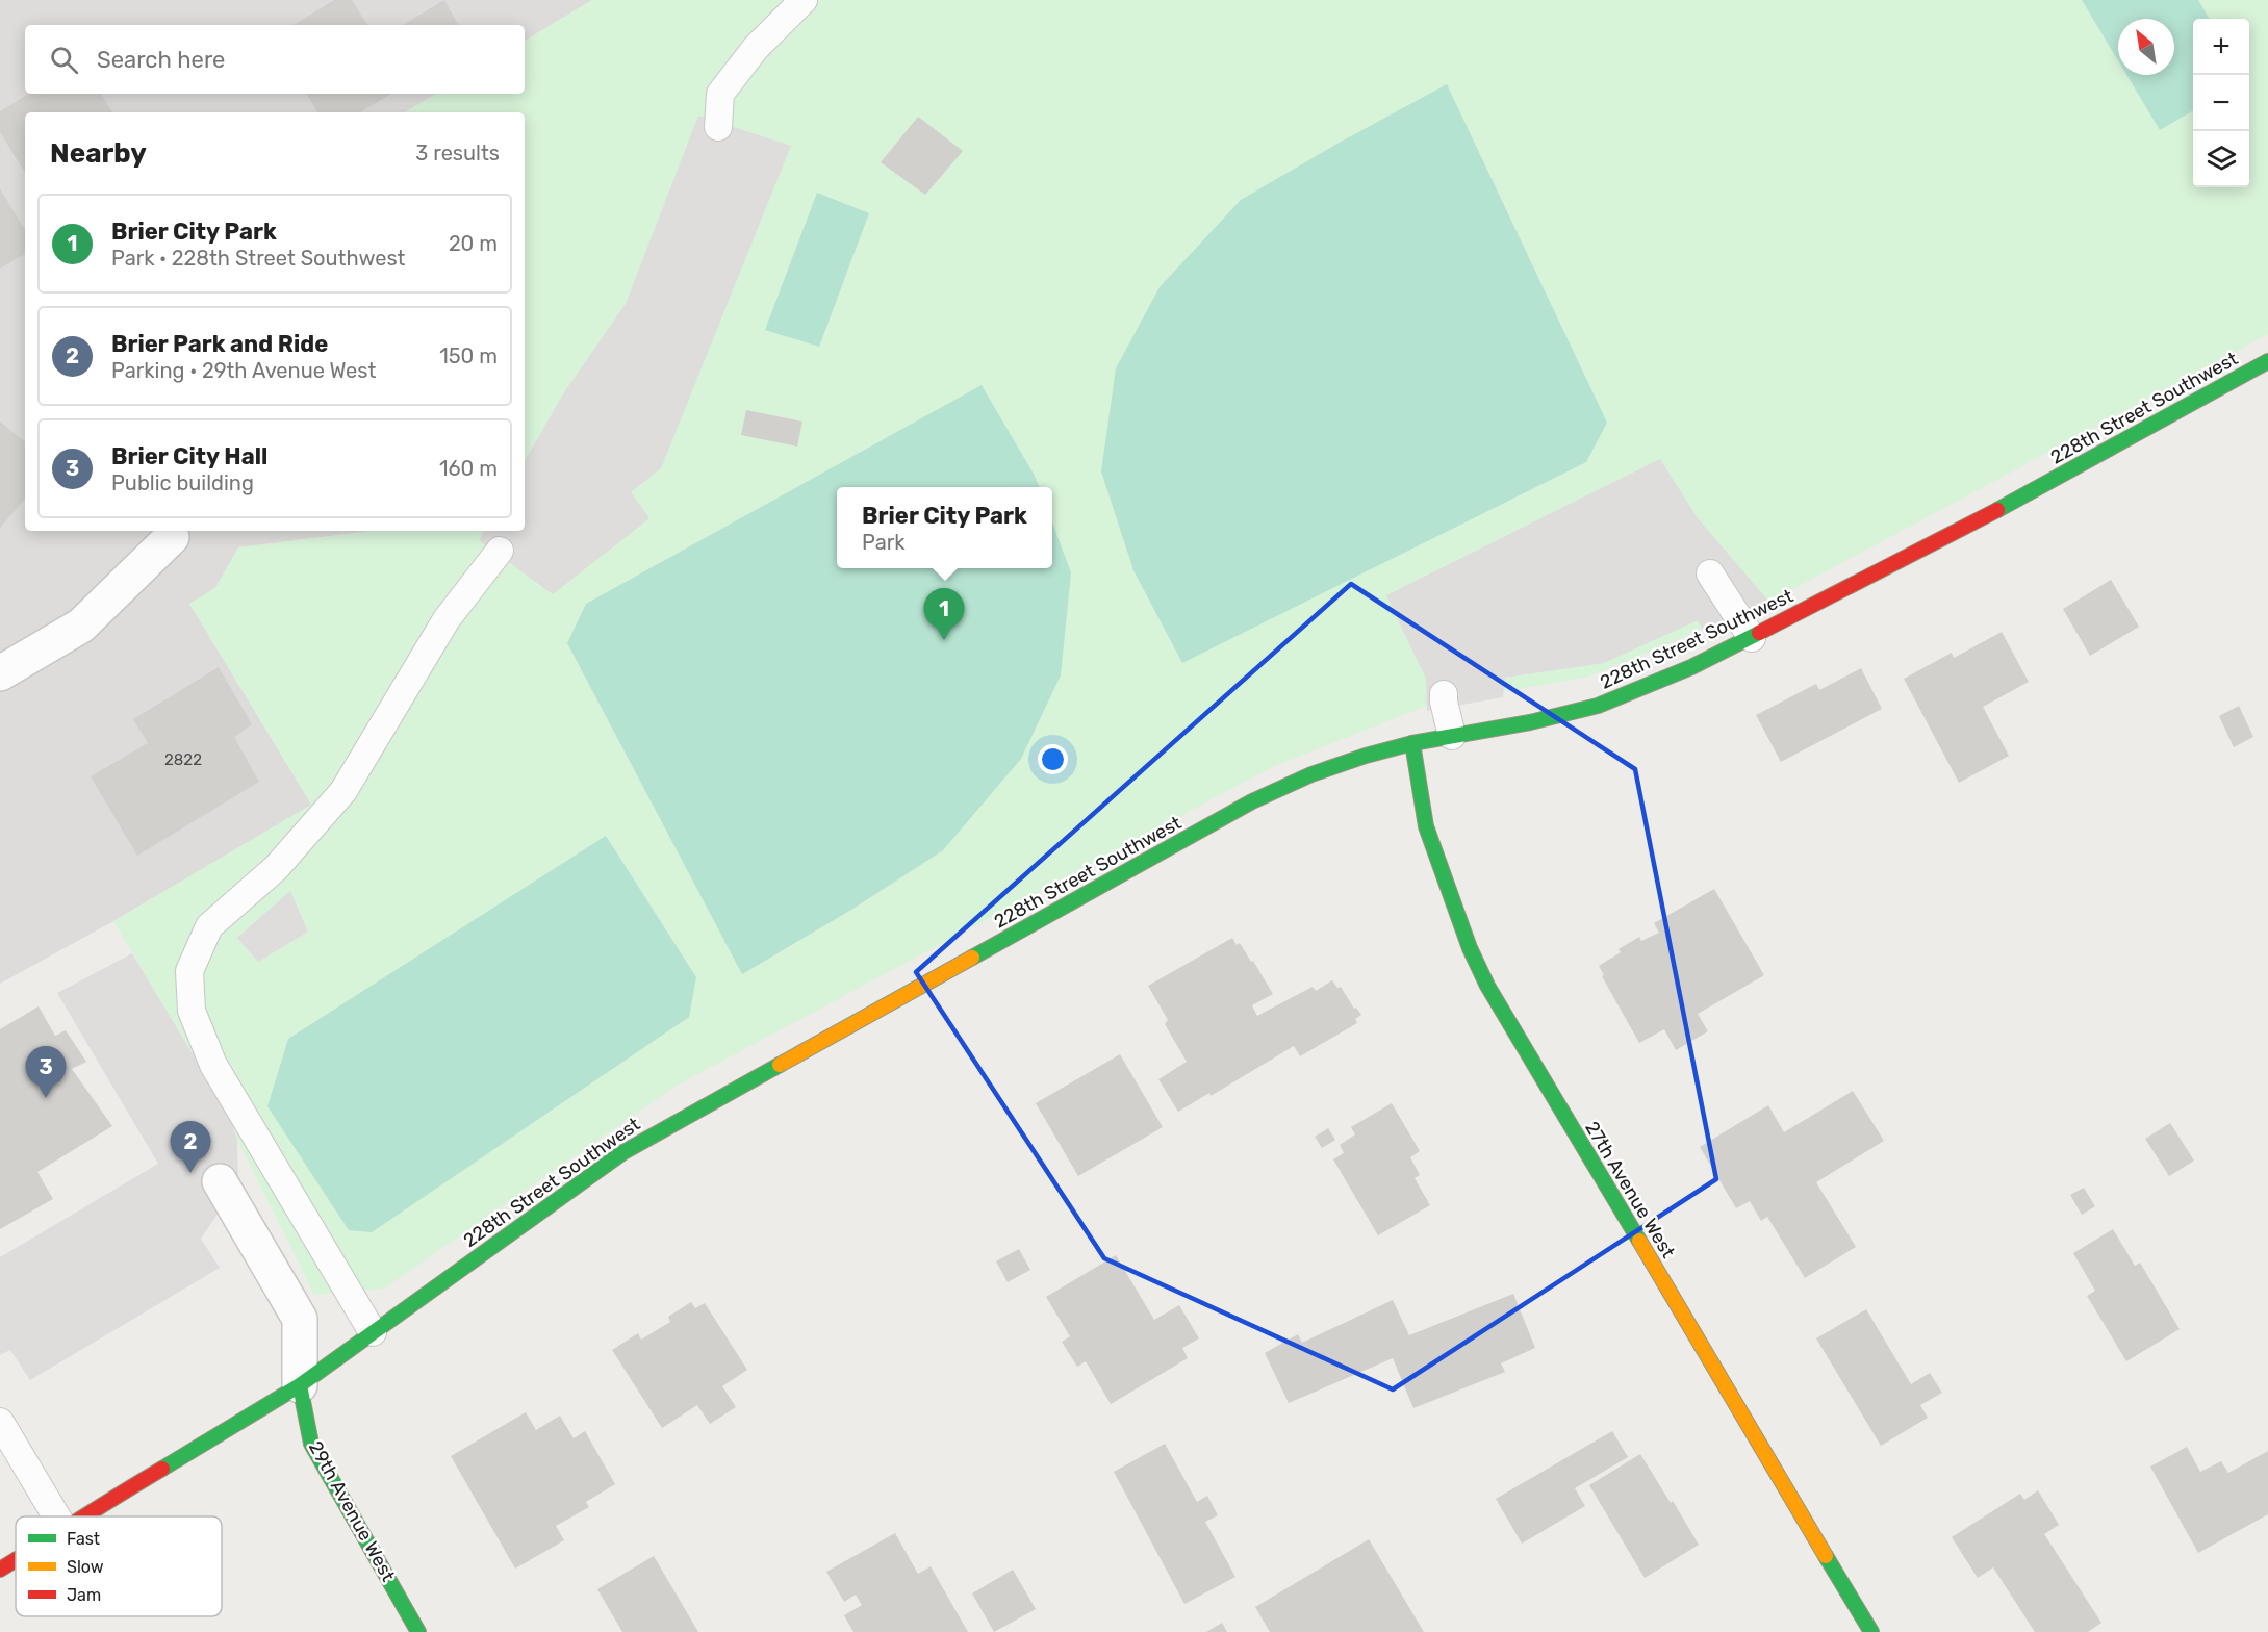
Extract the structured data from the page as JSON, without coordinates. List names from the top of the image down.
{
  "streets": {
    "main road": ["228th Street Southwest", "27th Avenue West", "29th Avenue West"]
  },
  "crossings": [
    ["228th Street Southwest", "27th Avenue West"],
    ["228th Street Southwest", "29th Avenue West"]
  ],
  "house_numbers": ["2822"],
  "legend": ["Fast", "Slow", "Jam"],
  "north": "top left",
  "page": {
    "map_buttons": ["+", "−"],
    "search": "Search here",
    "heading": ["Nearby", "3 results"],
    "list": [
      {
        "mark": "1",
        "name": "Brier City Park",
        "note": "Park · 228th Street Southwest",
        "value": "20 m"
      },
      {
        "mark": "2",
        "name": "Brier Park and Ride",
        "note": "Parking · 29th Avenue West",
        "value": "150 m"
      },
      {
        "mark": "3",
        "name": "Brier City Hall",
        "note": "Public building",
        "value": "160 m"
      }
    ],
    "popup": ["Brier City Park", "Park"],
    "pins": ["1", "3", "2"]
  }
}
